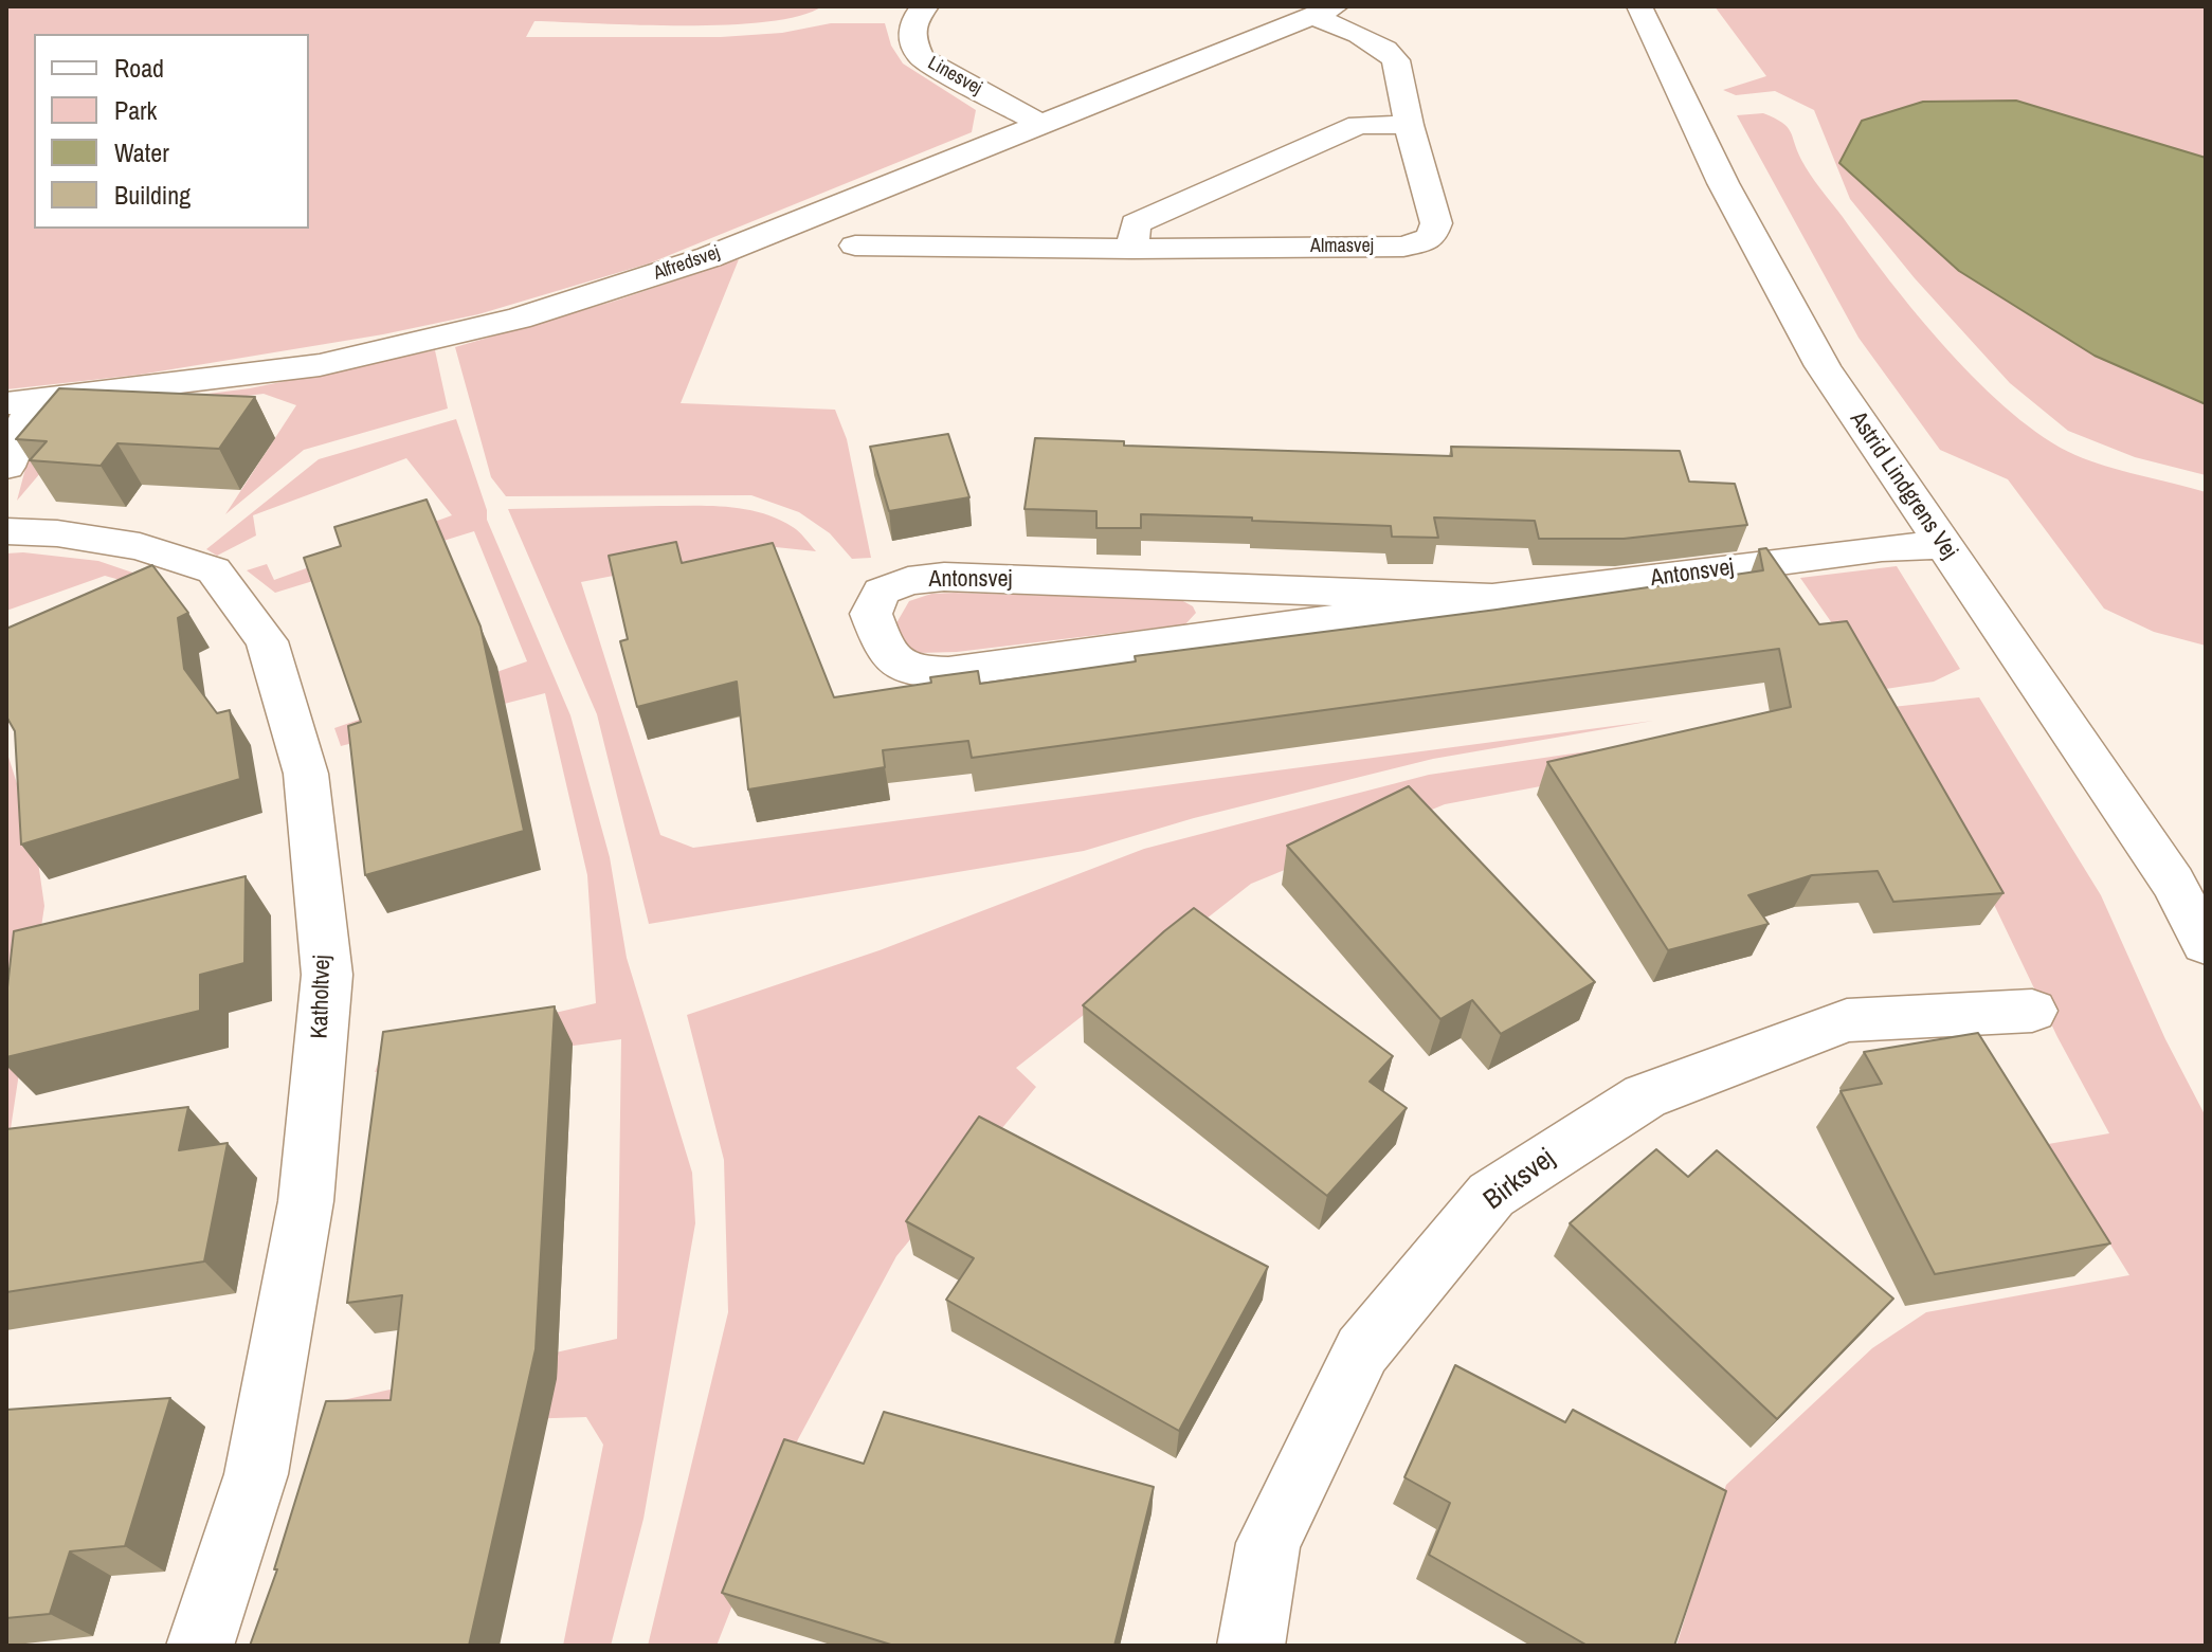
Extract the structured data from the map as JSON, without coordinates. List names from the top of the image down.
{
  "streets": {
    "street": [
      "Linesvej",
      "Almasvej",
      "Alfredsvej",
      "Astrid Lindgrens Vej",
      "Antonsvej",
      "Katholtvej",
      "Birksvej"
    ]
  },
  "crossings": [
    ["Linesvej", "Alfredsvej"],
    ["Almasvej", "Alfredsvej"],
    ["Astrid Lindgrens Vej", "Antonsvej"]
  ],
  "legend": [
    "Road",
    "Park",
    "Water",
    "Building"
  ]
}
